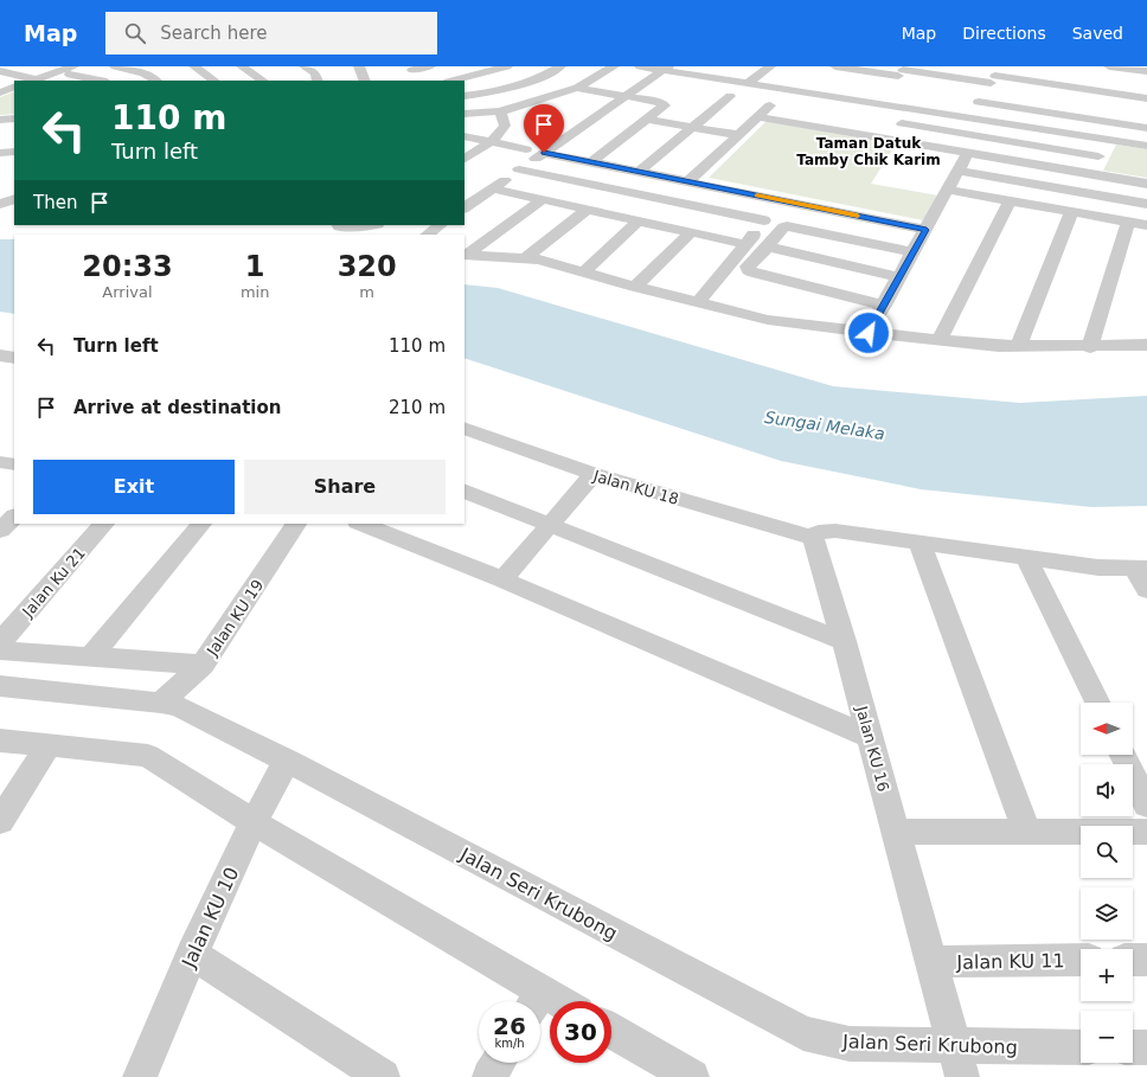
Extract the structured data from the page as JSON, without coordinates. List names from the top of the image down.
{
  "streets": {
    "street": [
      "Jalan KU 18",
      "Jalan Ku 21",
      "Jalan KU 19",
      "Jalan KU 16",
      "Jalan Seri Krubong",
      "Jalan KU 10",
      "Jalan KU 11"
    ]
  },
  "crossings": [
    ["Jalan KU 18", "Jalan KU 16"],
    ["Jalan KU 19", "Jalan Seri Krubong"],
    ["Jalan KU 16", "Jalan Seri Krubong"],
    ["Jalan KU 16", "Jalan KU 11"],
    ["Jalan Seri Krubong", "Jalan KU 10"]
  ],
  "districts": ["Taman Datuk Tamby Chik Karim"],
  "water": ["Sungai Melaka"],
  "north": "left",
  "page": {
    "header": "Map",
    "search": "Search here",
    "nav": ["Map", "Directions", "Saved"],
    "turn": ["110 m", "Turn left"],
    "then": "Then",
    "eta": [
      "20:33",
      "Arrival",
      "1",
      "min",
      "320",
      "m"
    ],
    "list": [
      {
        "name": "Turn left",
        "value": "110 m"
      },
      {
        "name": "Arrive at destination",
        "value": "210 m"
      }
    ],
    "buttons": ["Exit", "Share"],
    "map_buttons": ["+", "−"],
    "speed": "26 km/h",
    "limit": "30"
  }
}
